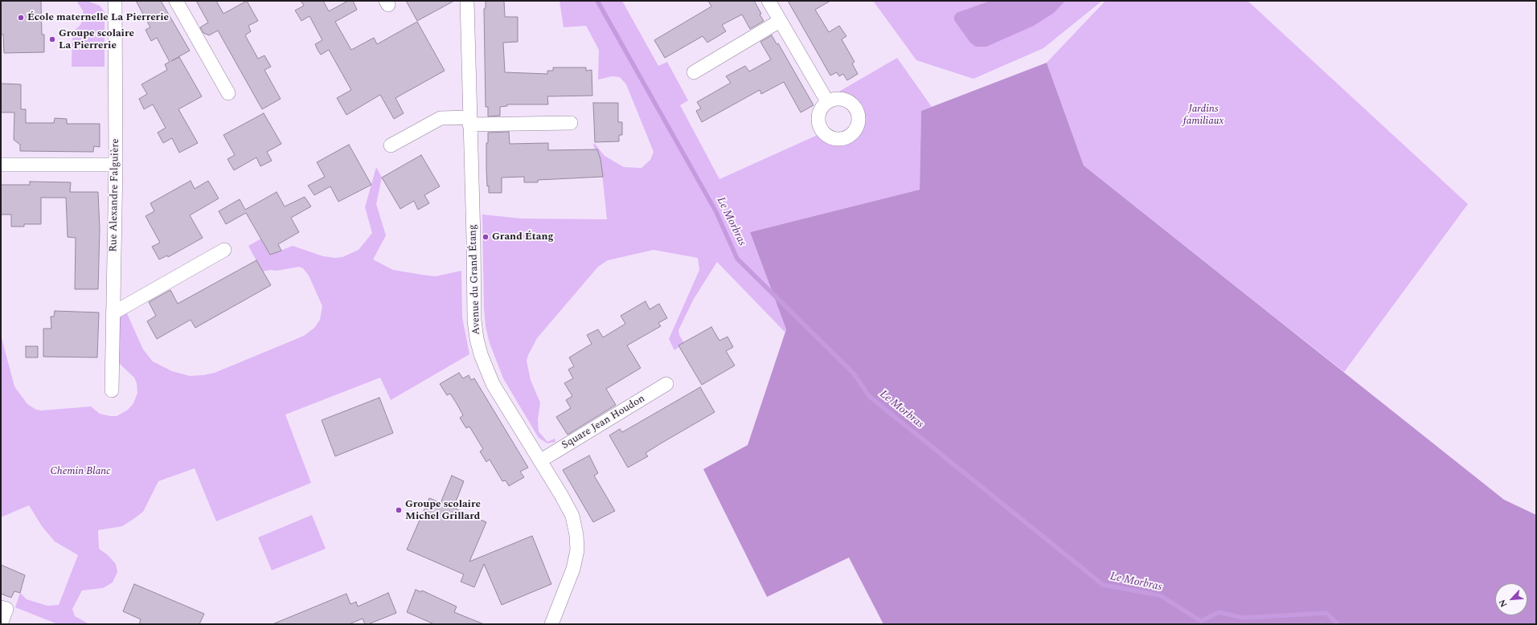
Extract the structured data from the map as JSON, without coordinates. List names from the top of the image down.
{
  "streets": {
    "street": ["Rue Alexandre Falguière", "Avenue du Grand Étang", "Square Jean Houdon"]
  },
  "crossings": [
    ["Avenue du Grand Étang", "Square Jean Houdon"]
  ],
  "water": ["Le Morbras"],
  "parks": ["Jardins familiaux", "Chemin Blanc"],
  "places": [
    "École maternelle La Pierrerie",
    "Groupe scolaire La Pierrerie",
    "Grand Étang",
    "Groupe scolaire Michel Grillard"
  ],
  "north": "bottom left"
}
